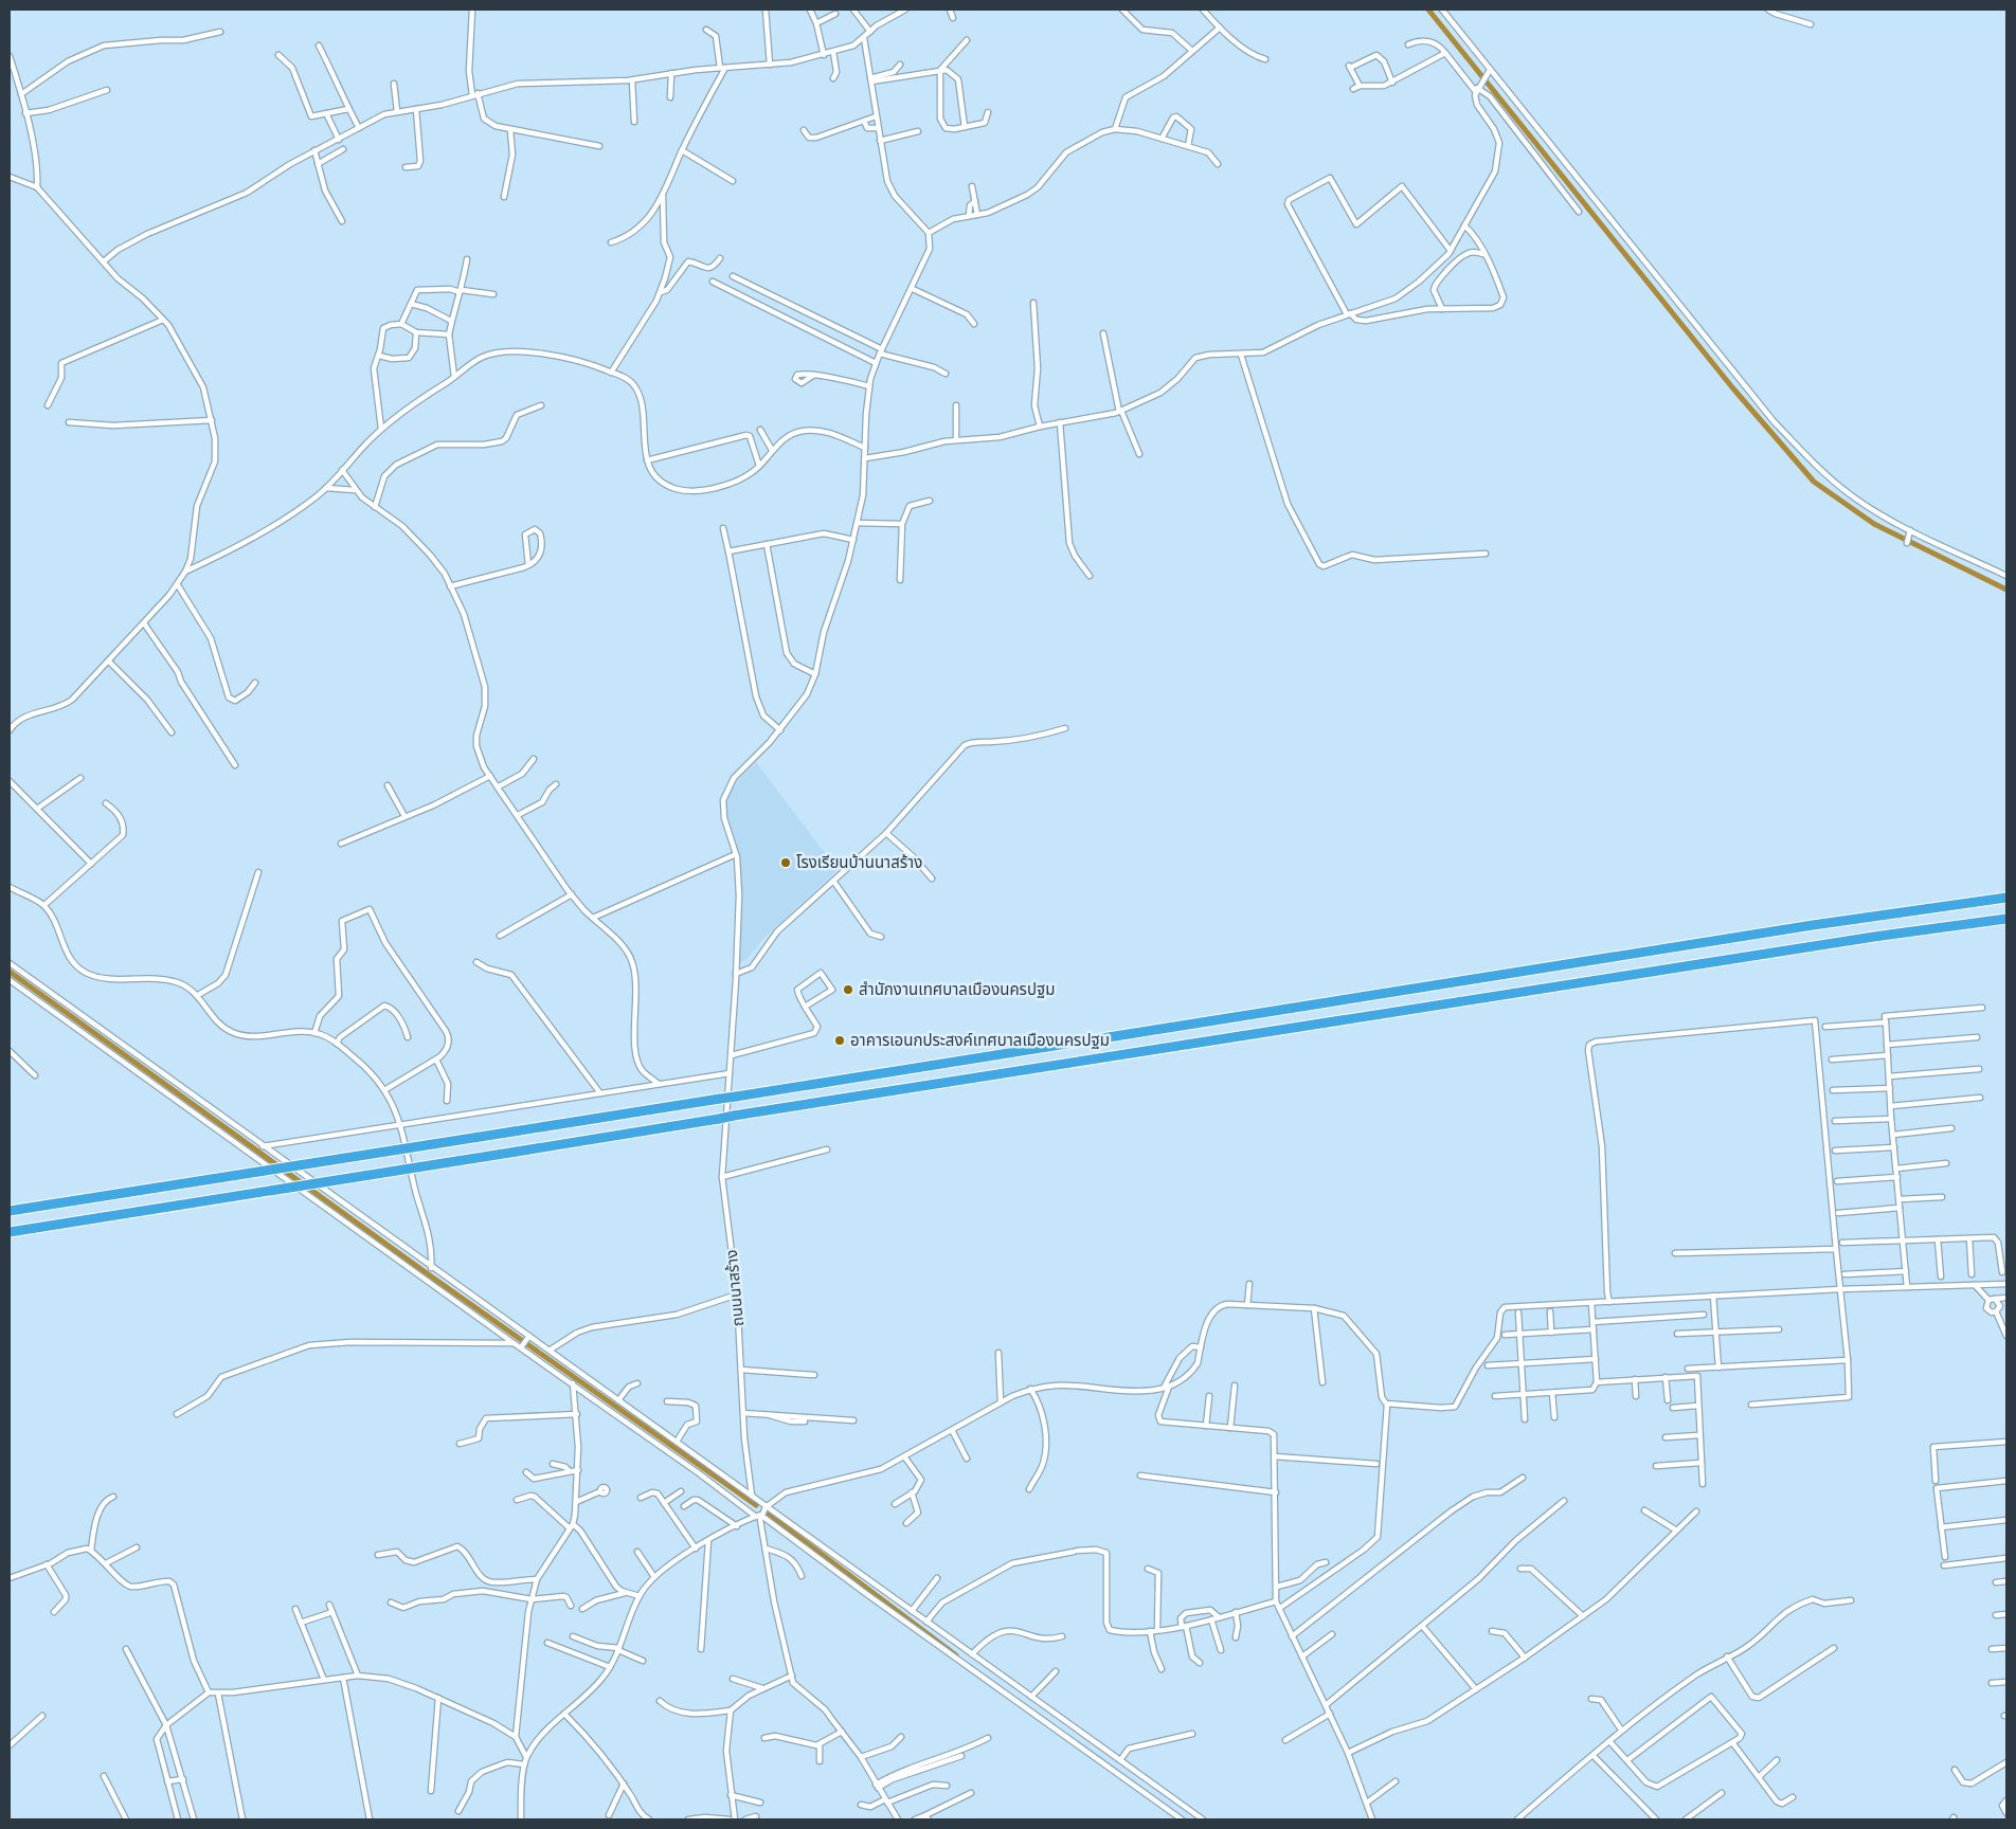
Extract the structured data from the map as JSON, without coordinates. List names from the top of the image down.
{
  "streets": {
    "street": ["ถนนนาสร้าง"]
  },
  "places": ["โรงเรียนบ้านนาสร้าง", "สำนักงานเทศบาลเมืองนครปฐม", "อาคารเอนกประสงค์เทศบาลเมืองนครปฐม"]
}
